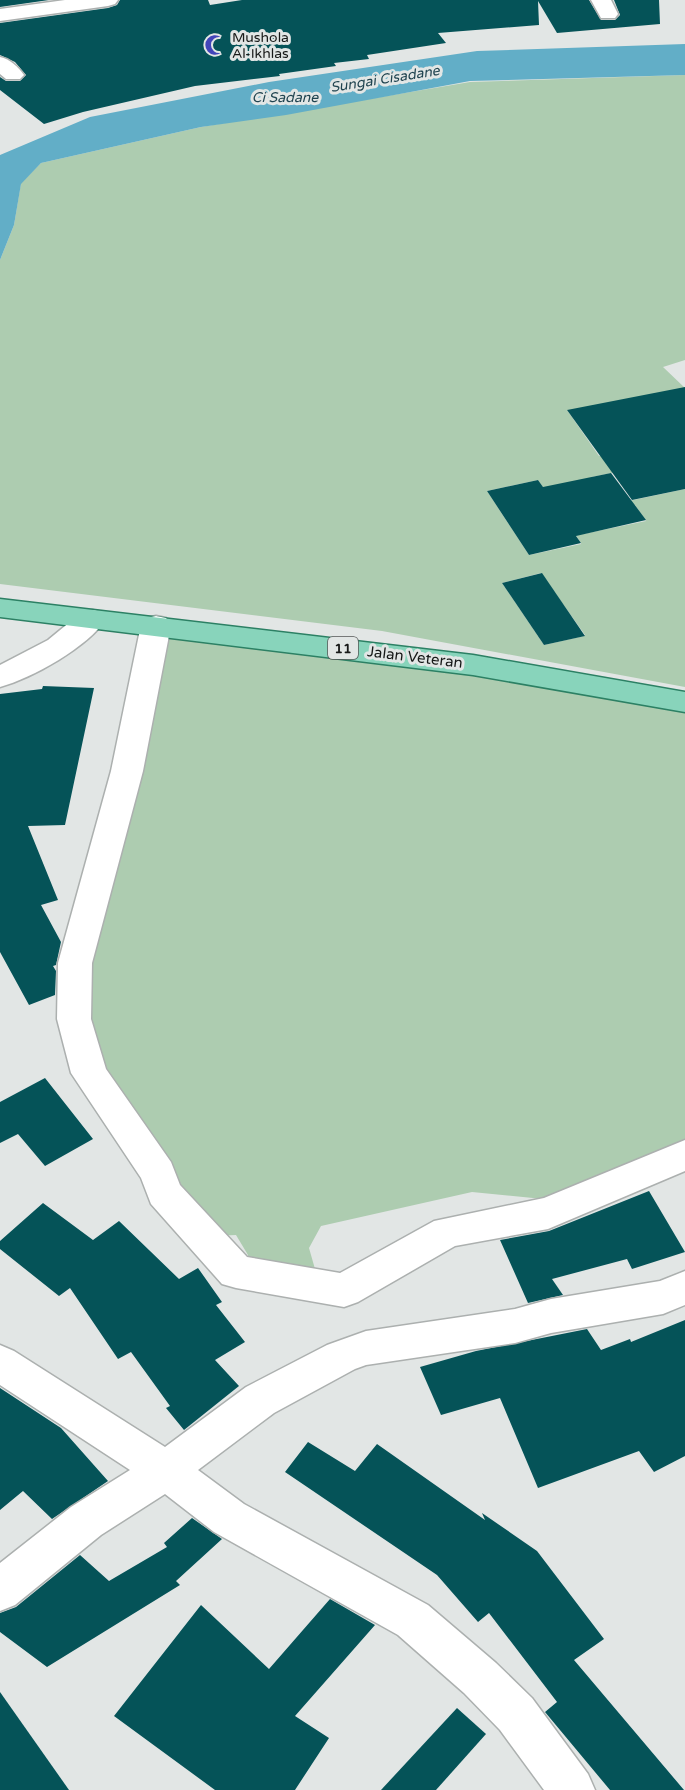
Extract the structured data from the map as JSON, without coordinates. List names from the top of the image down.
{
  "streets": {
    "main road": ["11", "Jalan Veteran"]
  },
  "water": ["Sungai Cisadane", "Ci Sadane"],
  "places": {
    "mosque": ["Mushola Al-Ikhlas"]
  }
}
